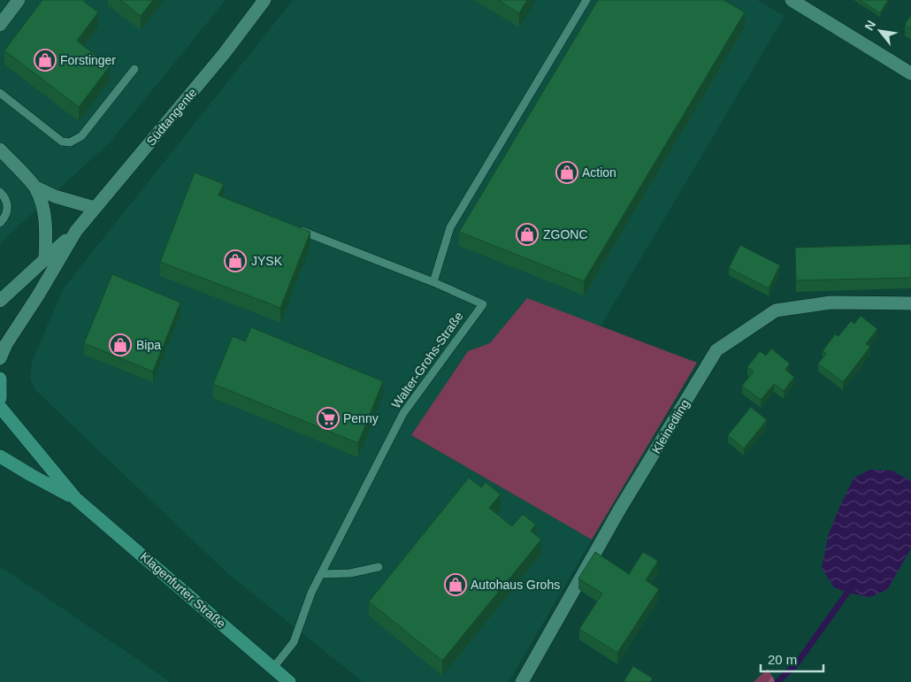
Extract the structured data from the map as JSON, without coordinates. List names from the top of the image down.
{
  "streets": {
    "main road": ["Klagenfurter Straße"],
    "street": ["Südtangente", "Kleinedling"],
    "lane": ["Walter-Grohs-Straße"]
  },
  "crossings": [
    ["Walter-Grohs-Straße", "Klagenfurter Straße"]
  ],
  "places": {
    "shop": [
      "Forstinger",
      "Action",
      "ZGONC",
      "JYSK",
      "Bipa",
      "Autohaus Grohs"
    ],
    "supermarket": ["Penny"]
  },
  "scale_bar": "20 m",
  "north": "top left"
}
